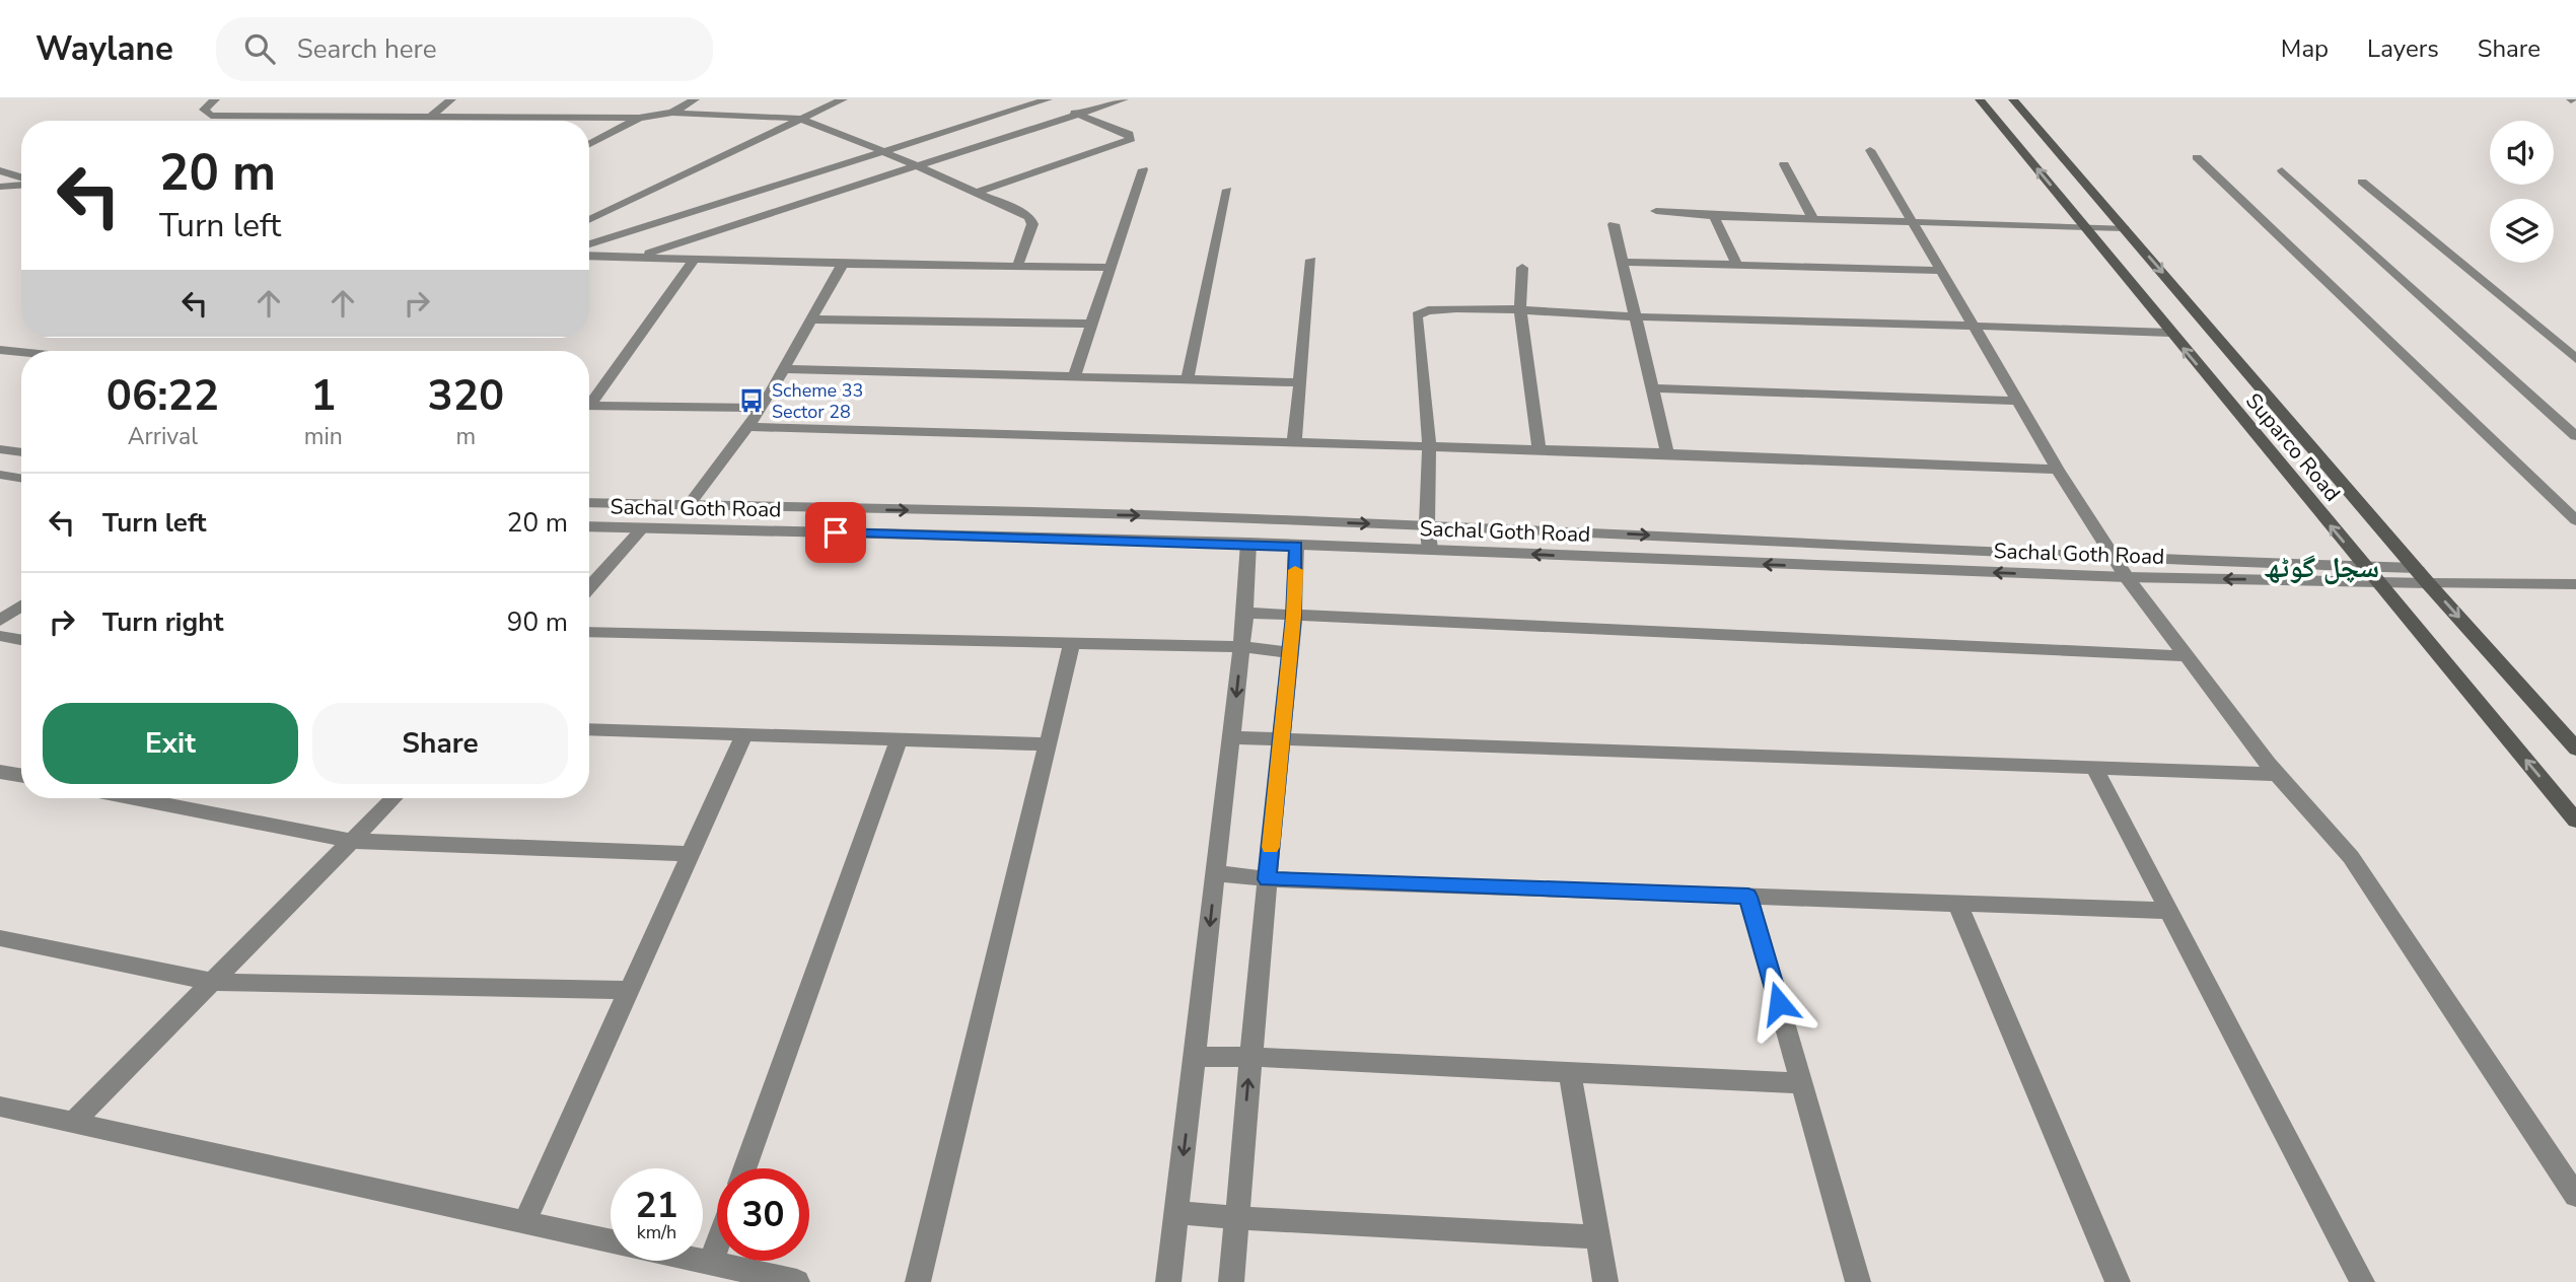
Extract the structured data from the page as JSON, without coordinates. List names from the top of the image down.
{
  "streets": {
    "main road": ["Suparco Road"],
    "street": ["Sachal Goth Road"]
  },
  "crossings": [
    ["Suparco Road", "Sachal Goth Road"]
  ],
  "districts": ["سچل گوٹھ"],
  "places": {
    "bus stop": ["Scheme 33 Sector 28"]
  },
  "page": {
    "header": "Waylane",
    "search": "Search here",
    "nav": ["Map", "Layers", "Share"],
    "turn": ["20 m", "Turn left"],
    "eta": [
      "06:22",
      "Arrival",
      "1",
      "min",
      "320",
      "m"
    ],
    "list": [
      {
        "name": "Turn left",
        "value": "20 m"
      },
      {
        "name": "Turn right",
        "value": "90 m"
      }
    ],
    "buttons": ["Exit", "Share"],
    "speed": "21 km/h",
    "limit": "30"
  }
}
